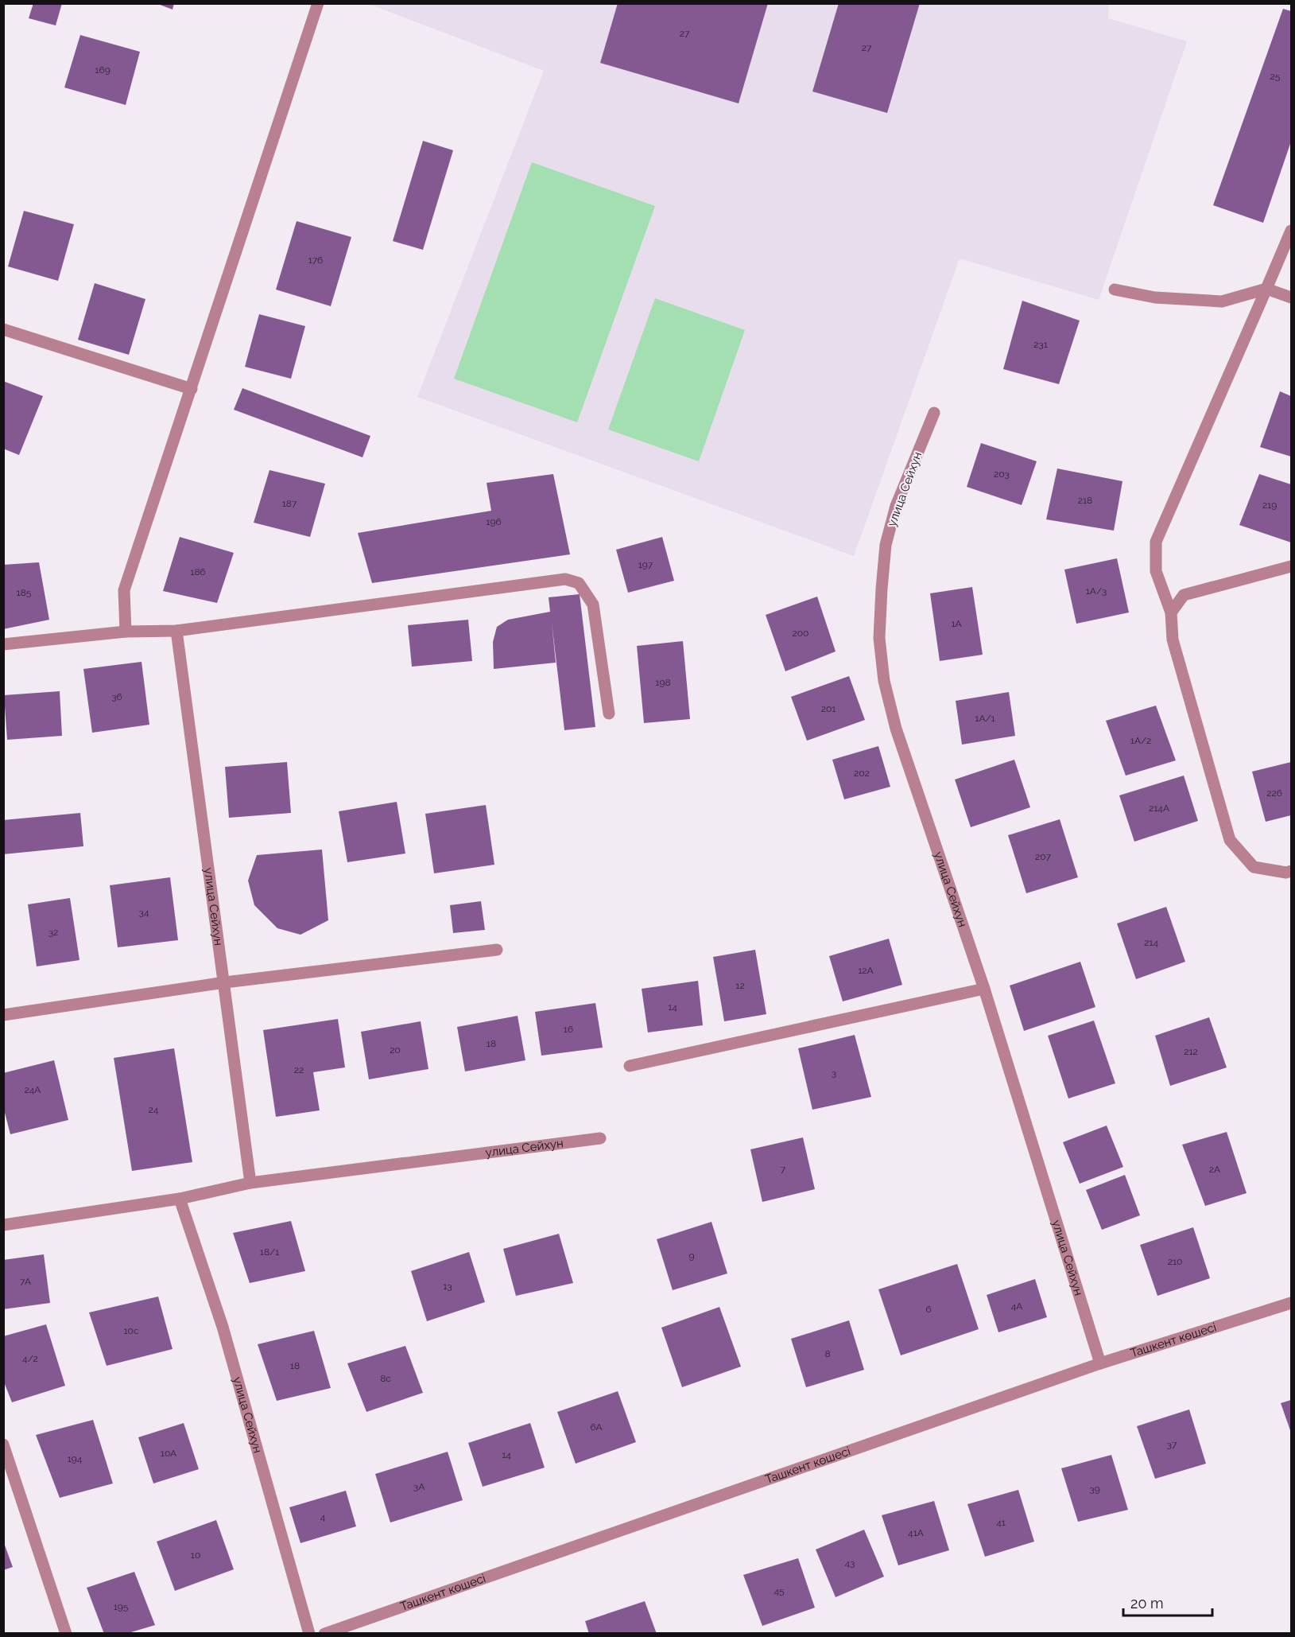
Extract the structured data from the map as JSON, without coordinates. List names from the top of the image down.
{
  "streets": {
    "street": ["улица Сейхун", "Ташкент көшесі"]
  },
  "crossings": [
    ["улица Сейхун", "Ташкент көшесі"]
  ],
  "house_numbers": [
    "27",
    "27",
    "169",
    "25",
    "176",
    "231",
    "203",
    "218",
    "187",
    "219",
    "196",
    "197",
    "186",
    "1А/3",
    "185",
    "1А",
    "200",
    "198",
    "36",
    "201",
    "1А/1",
    "1А/2",
    "202",
    "226",
    "214А",
    "207",
    "34",
    "32",
    "214",
    "12А",
    "12",
    "14",
    "16",
    "18",
    "20",
    "212",
    "22",
    "3",
    "24А",
    "24",
    "7",
    "2А",
    "18/1",
    "9",
    "210",
    "7А",
    "13",
    "4А",
    "6",
    "10с",
    "8",
    "4/2",
    "18",
    "8с",
    "6А",
    "37",
    "10А",
    "14",
    "194",
    "3А",
    "39",
    "4",
    "41",
    "41А",
    "10",
    "43",
    "45",
    "195"
  ],
  "scale_bar": "20 m"
}
